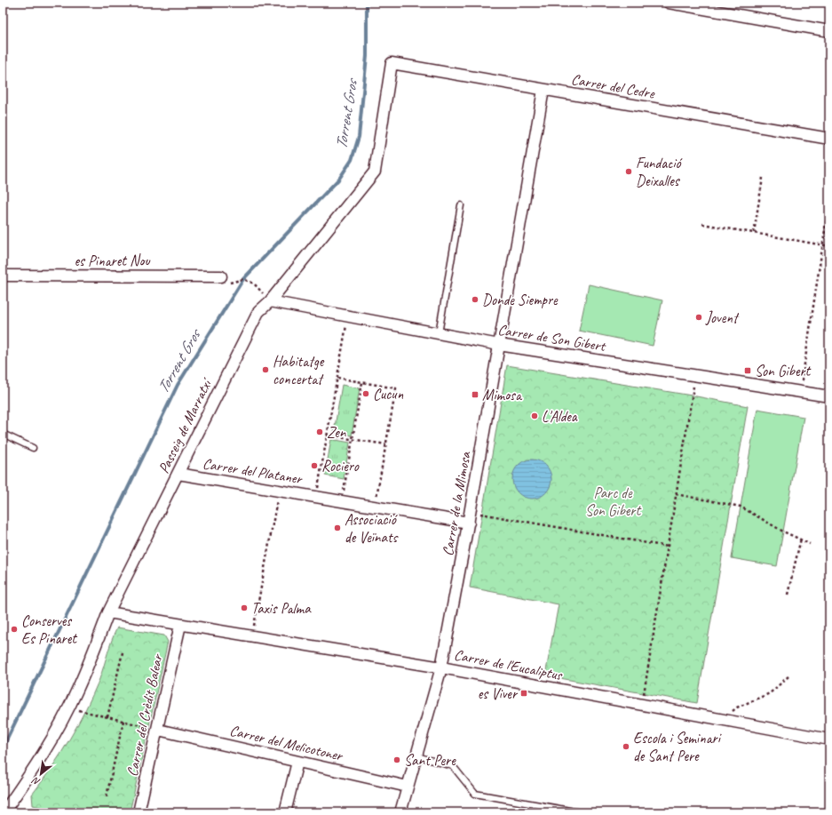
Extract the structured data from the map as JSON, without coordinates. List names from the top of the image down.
{
  "streets": {
    "street": [
      "Carrer del Cedre",
      "es Pinaret Nou",
      "Carrer de Son Gibert",
      "Passeig de Marratxí",
      "Carrer del Plataner",
      "Carrer de la Mimosa",
      "Carrer de l'Eucaliptus",
      "Carrer del Crèdit Balear",
      "Carrer del Melicotoner"
    ]
  },
  "crossings": [
    ["Carrer del Cedre", "Passeig de Marratxí"],
    ["Carrer del Cedre", "Carrer de la Mimosa"],
    ["Carrer de Son Gibert", "Passeig de Marratxí"],
    ["Carrer de Son Gibert", "Carrer de la Mimosa"],
    ["Passeig de Marratxí", "Carrer del Plataner"],
    ["Passeig de Marratxí", "Carrer de l'Eucaliptus"],
    ["Carrer del Plataner", "Carrer de la Mimosa"],
    ["Carrer de la Mimosa", "Carrer de l'Eucaliptus"],
    ["Carrer de la Mimosa", "Carrer del Melicotoner"],
    ["Carrer de l'Eucaliptus", "Carrer del Crèdit Balear"],
    ["Carrer del Crèdit Balear", "Carrer del Melicotoner"]
  ],
  "water": ["Torrent Gros"],
  "parks": ["Parc de Son Gibert"],
  "places": {
    "other": [
      "Fundació Deixalles",
      "Donde Siempre",
      "Jovent",
      "Habitatge concertat",
      "Cucun",
      "L'Aldea",
      "Zen",
      "Rociero",
      "Associació de Veïnats",
      "Taxis Palma",
      "Conserves Es Pinaret",
      "Escola i Seminari de Sant Pere",
      "Sant Pere"
    ],
    "transit": ["Son Gibert", "Mimosa", "es Viver"]
  },
  "north": "bottom left"
}
